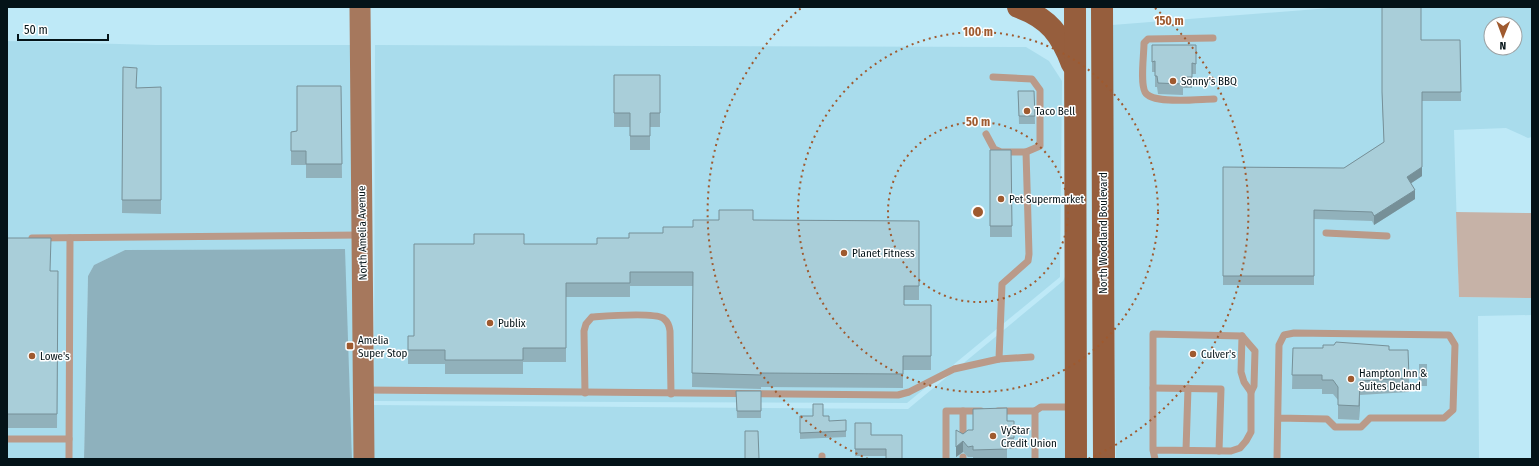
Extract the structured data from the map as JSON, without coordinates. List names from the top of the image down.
{
  "streets": {
    "main road": ["North Woodland Boulevard"],
    "street": ["North Amelia Avenue"]
  },
  "places": {
    "other": [
      "Sonny's BBQ",
      "Taco Bell",
      "Pet Supermarket",
      "Planet Fitness",
      "Publix",
      "Culver's",
      "Lowe's",
      "Hampton Inn & Suites Deland",
      "VyStar Credit Union"
    ],
    "transit": ["Amelia Super Stop"]
  },
  "scale_bar": "50 m",
  "north": "bottom",
  "rings": ["150 m", "100 m", "50 m"]
}
